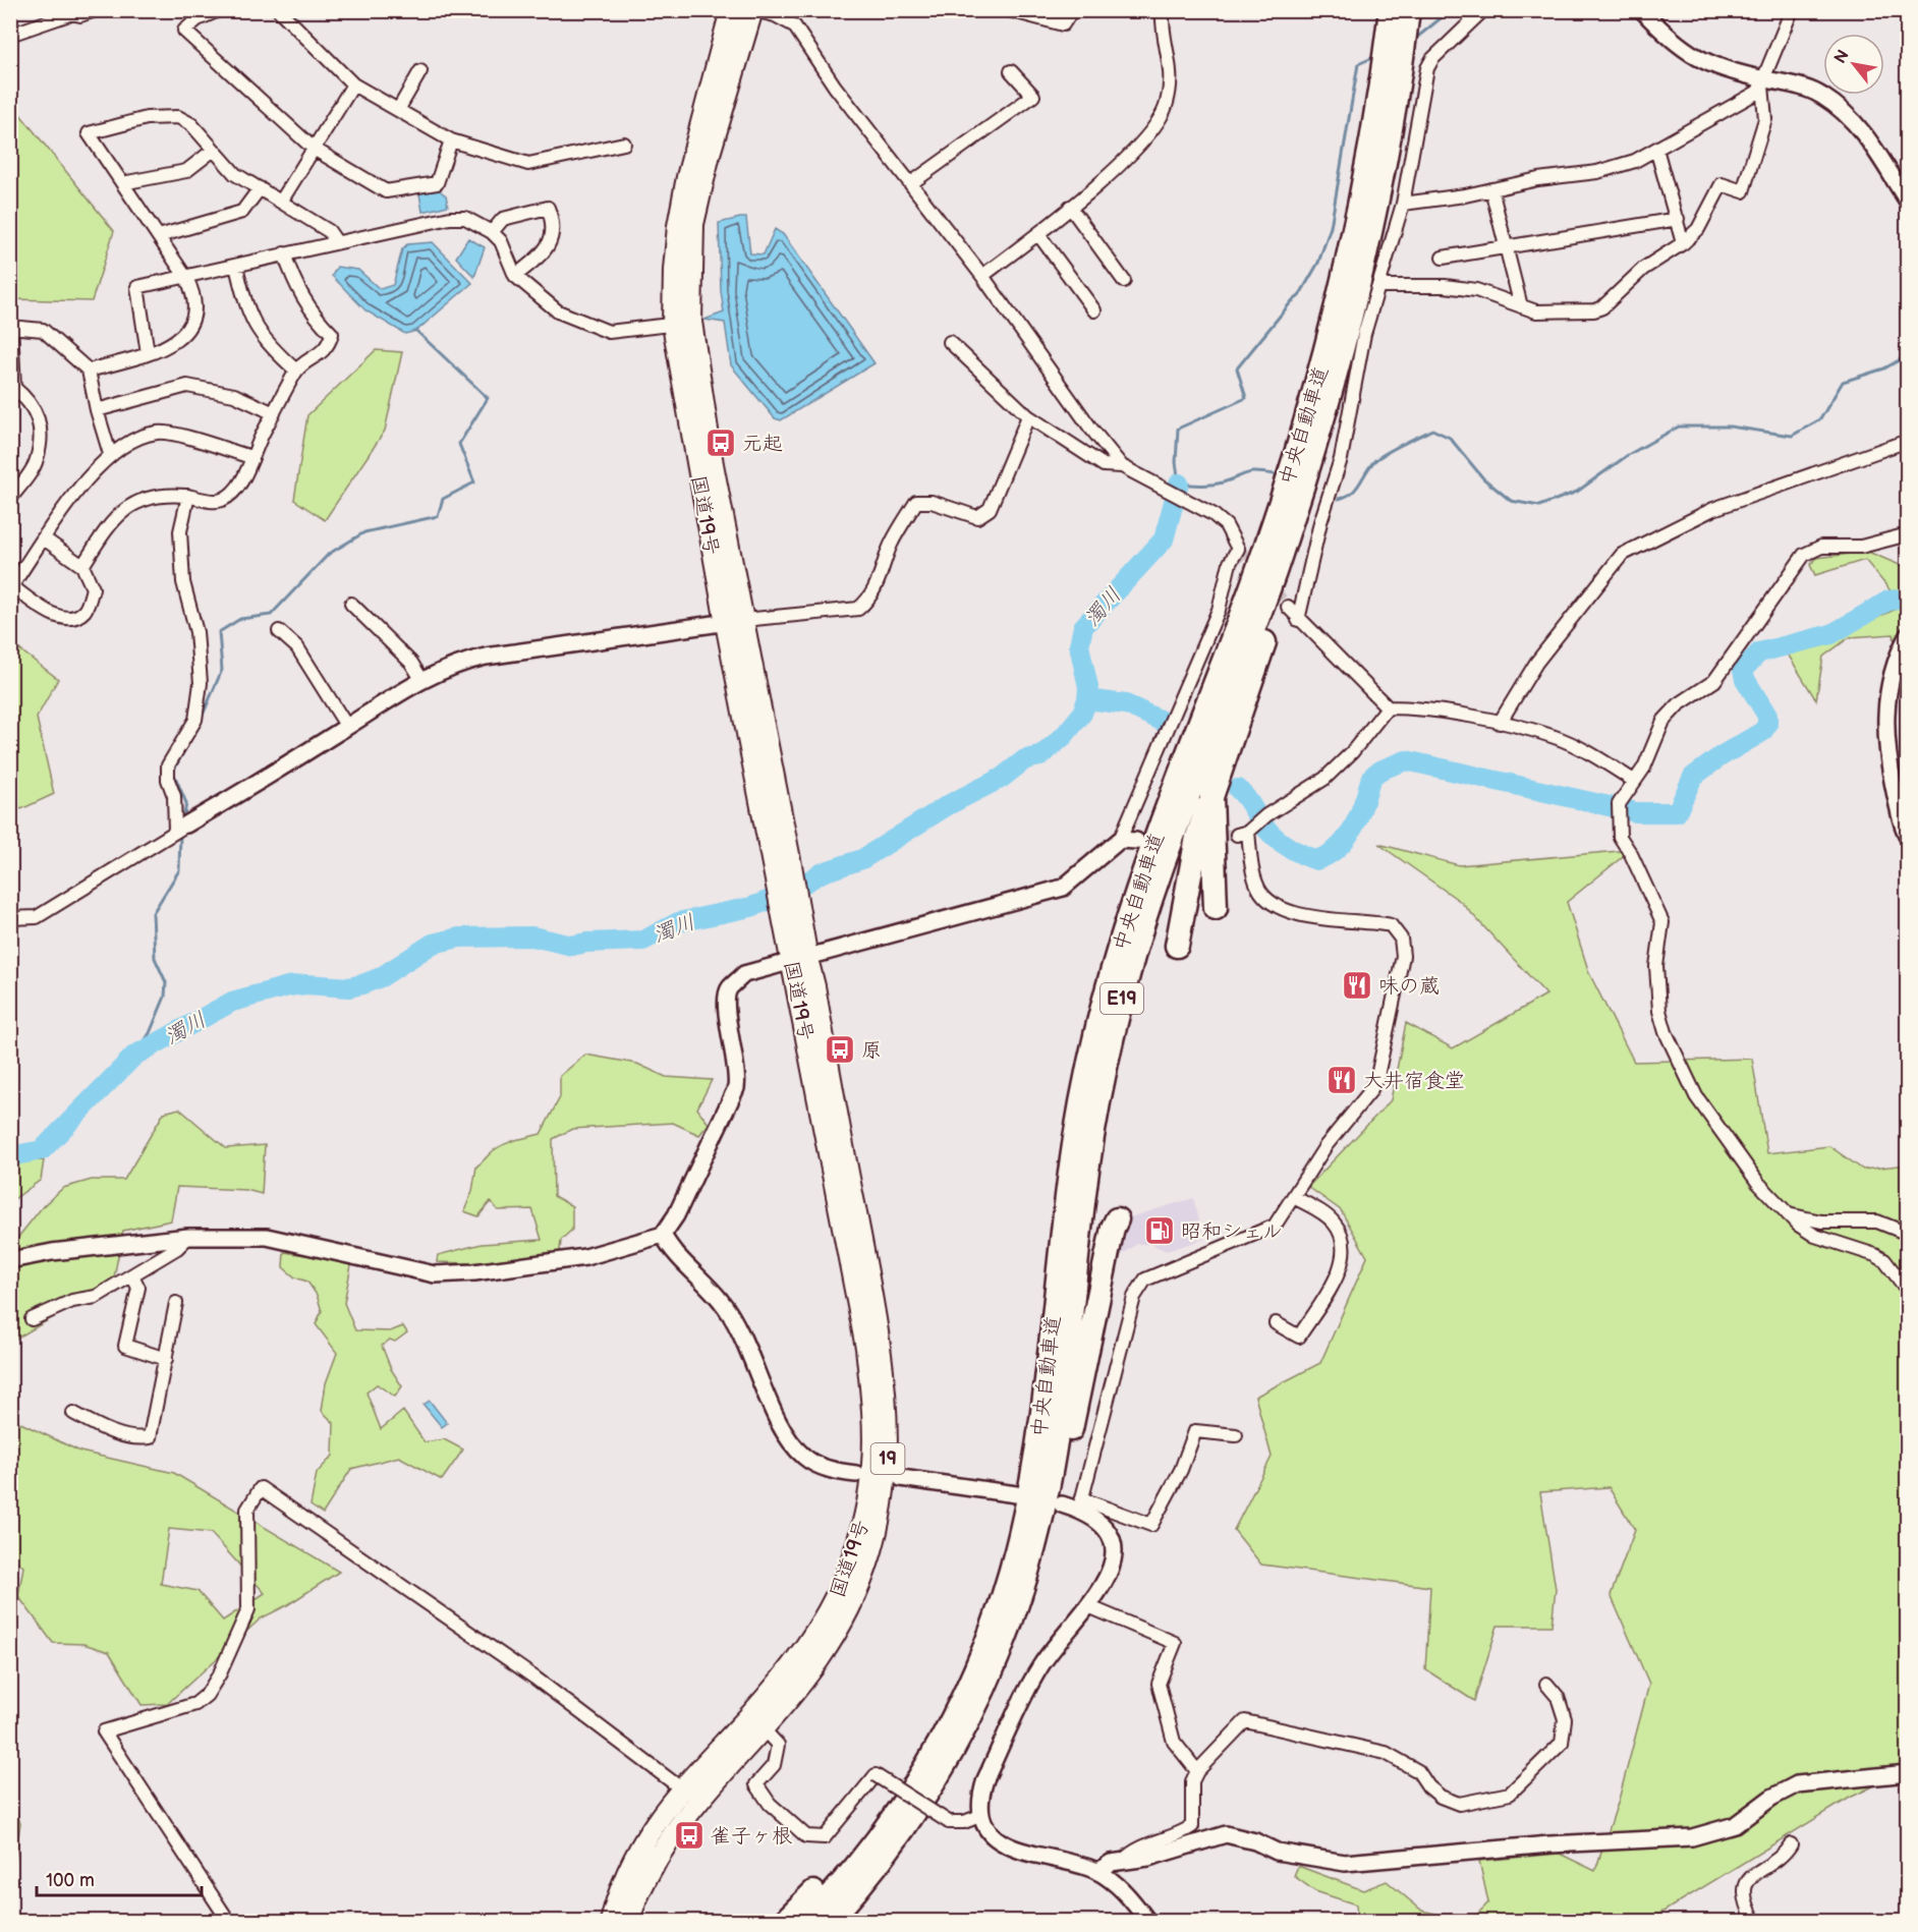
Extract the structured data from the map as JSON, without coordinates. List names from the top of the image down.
{
  "streets": {
    "highway": [
      "中央自動車道",
      "国道19号",
      "E19",
      "19"
    ]
  },
  "water": ["濁川"],
  "places": {
    "bus stop": ["元起", "原", "雀子ヶ根"],
    "restaurant": ["味の蔵", "大井宿食堂"],
    "fuel station": ["昭和シェル"]
  },
  "scale_bar": "100 m",
  "north": "top left"
}
